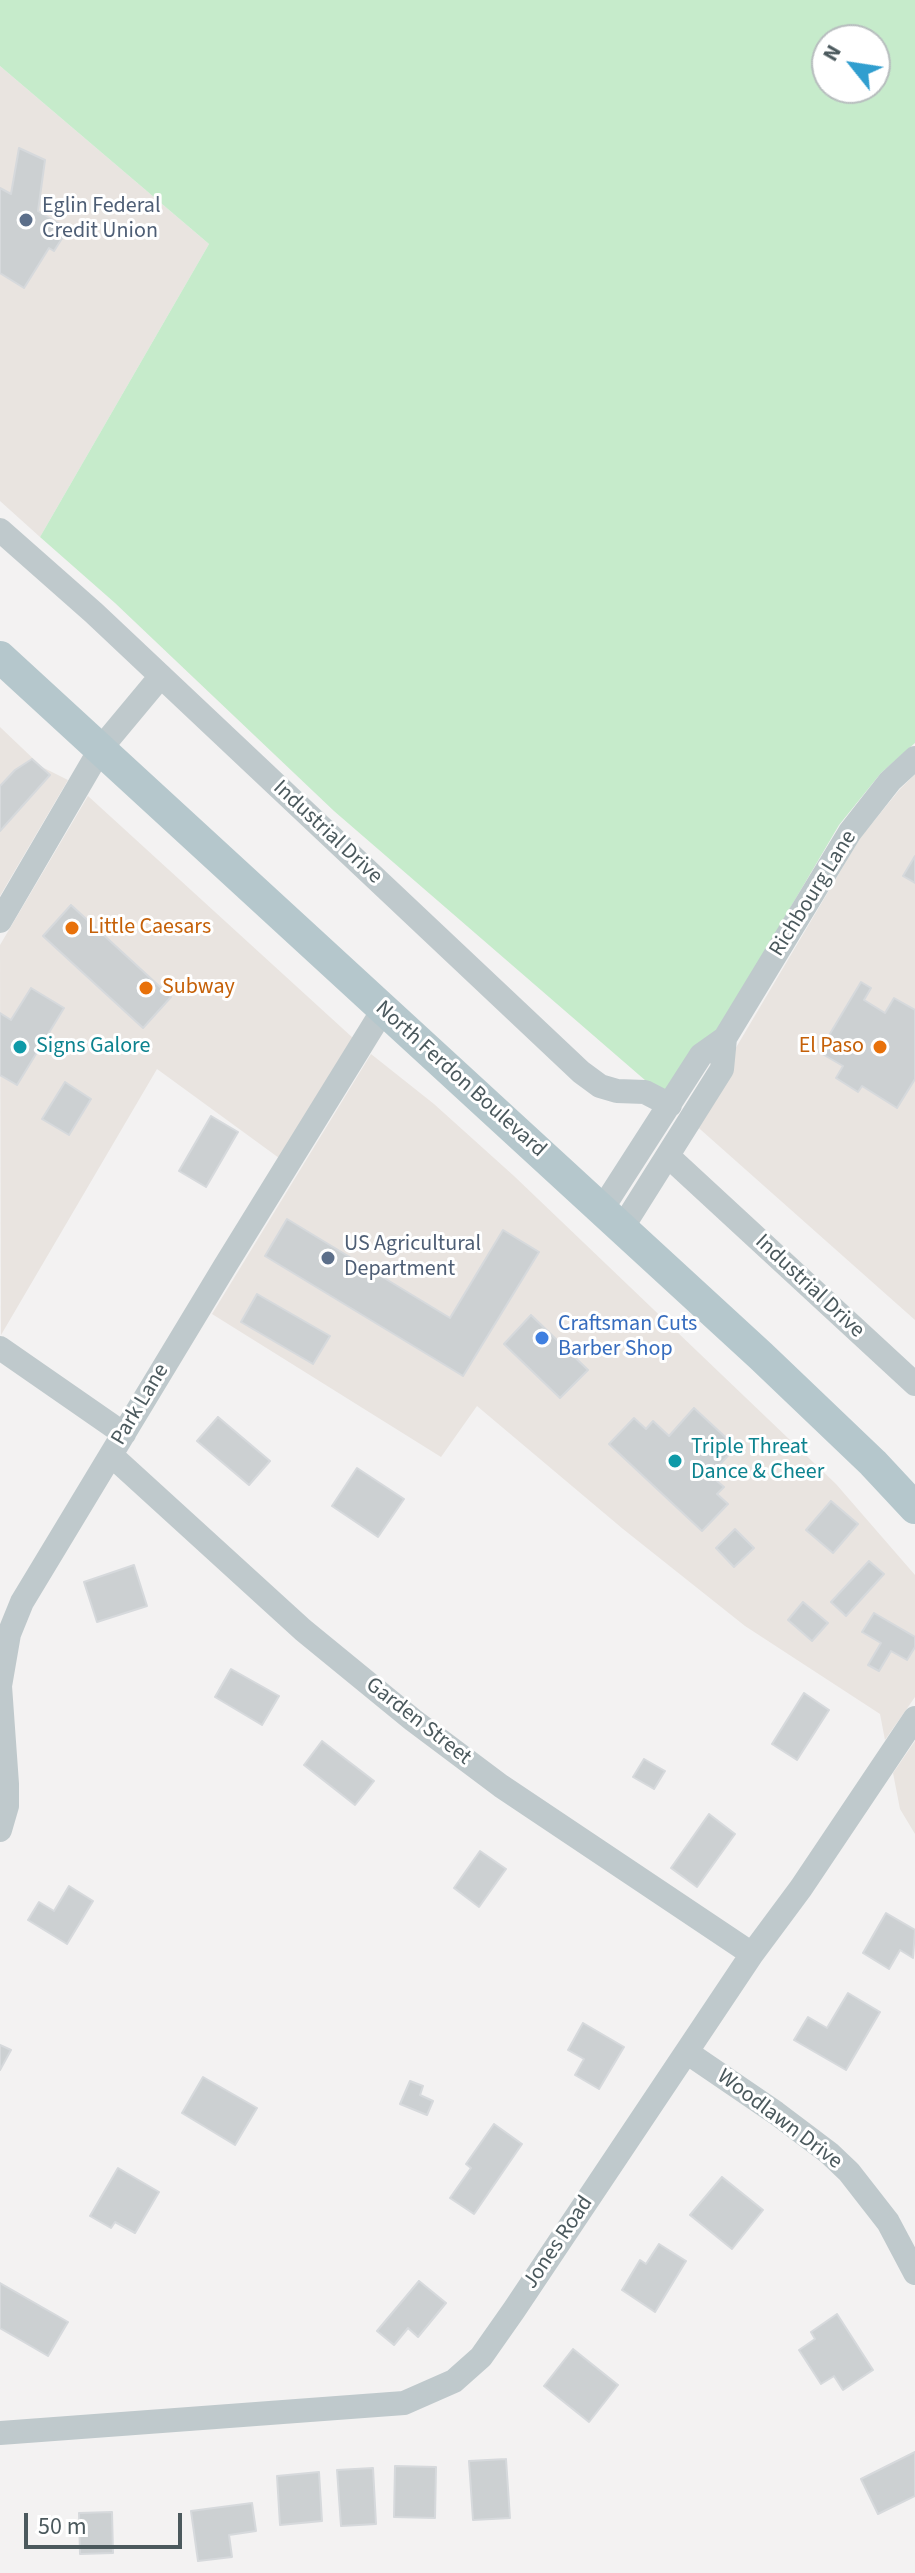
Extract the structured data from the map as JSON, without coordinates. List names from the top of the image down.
{
  "streets": {
    "main road": ["North Ferdon Boulevard"],
    "street": [
      "Industrial Drive",
      "Richbourg Lane",
      "Park Lane",
      "Garden Street",
      "Woodlawn Drive",
      "Jones Road"
    ]
  },
  "crossings": [
    ["Industrial Drive", "Richbourg Lane"],
    ["Richbourg Lane", "North Ferdon Boulevard"],
    ["North Ferdon Boulevard", "Park Lane"],
    ["Park Lane", "Garden Street"],
    ["Garden Street", "Jones Road"],
    ["Woodlawn Drive", "Jones Road"]
  ],
  "places": [
    "Eglin Federal Credit Union",
    "Little Caesars",
    "Subway",
    "Signs Galore",
    "El Paso",
    "US Agricultural Department",
    "Craftsman Cuts Barber Shop",
    "Triple Threat Dance & Cheer"
  ],
  "scale_bar": "50 m",
  "north": "top left"
}
